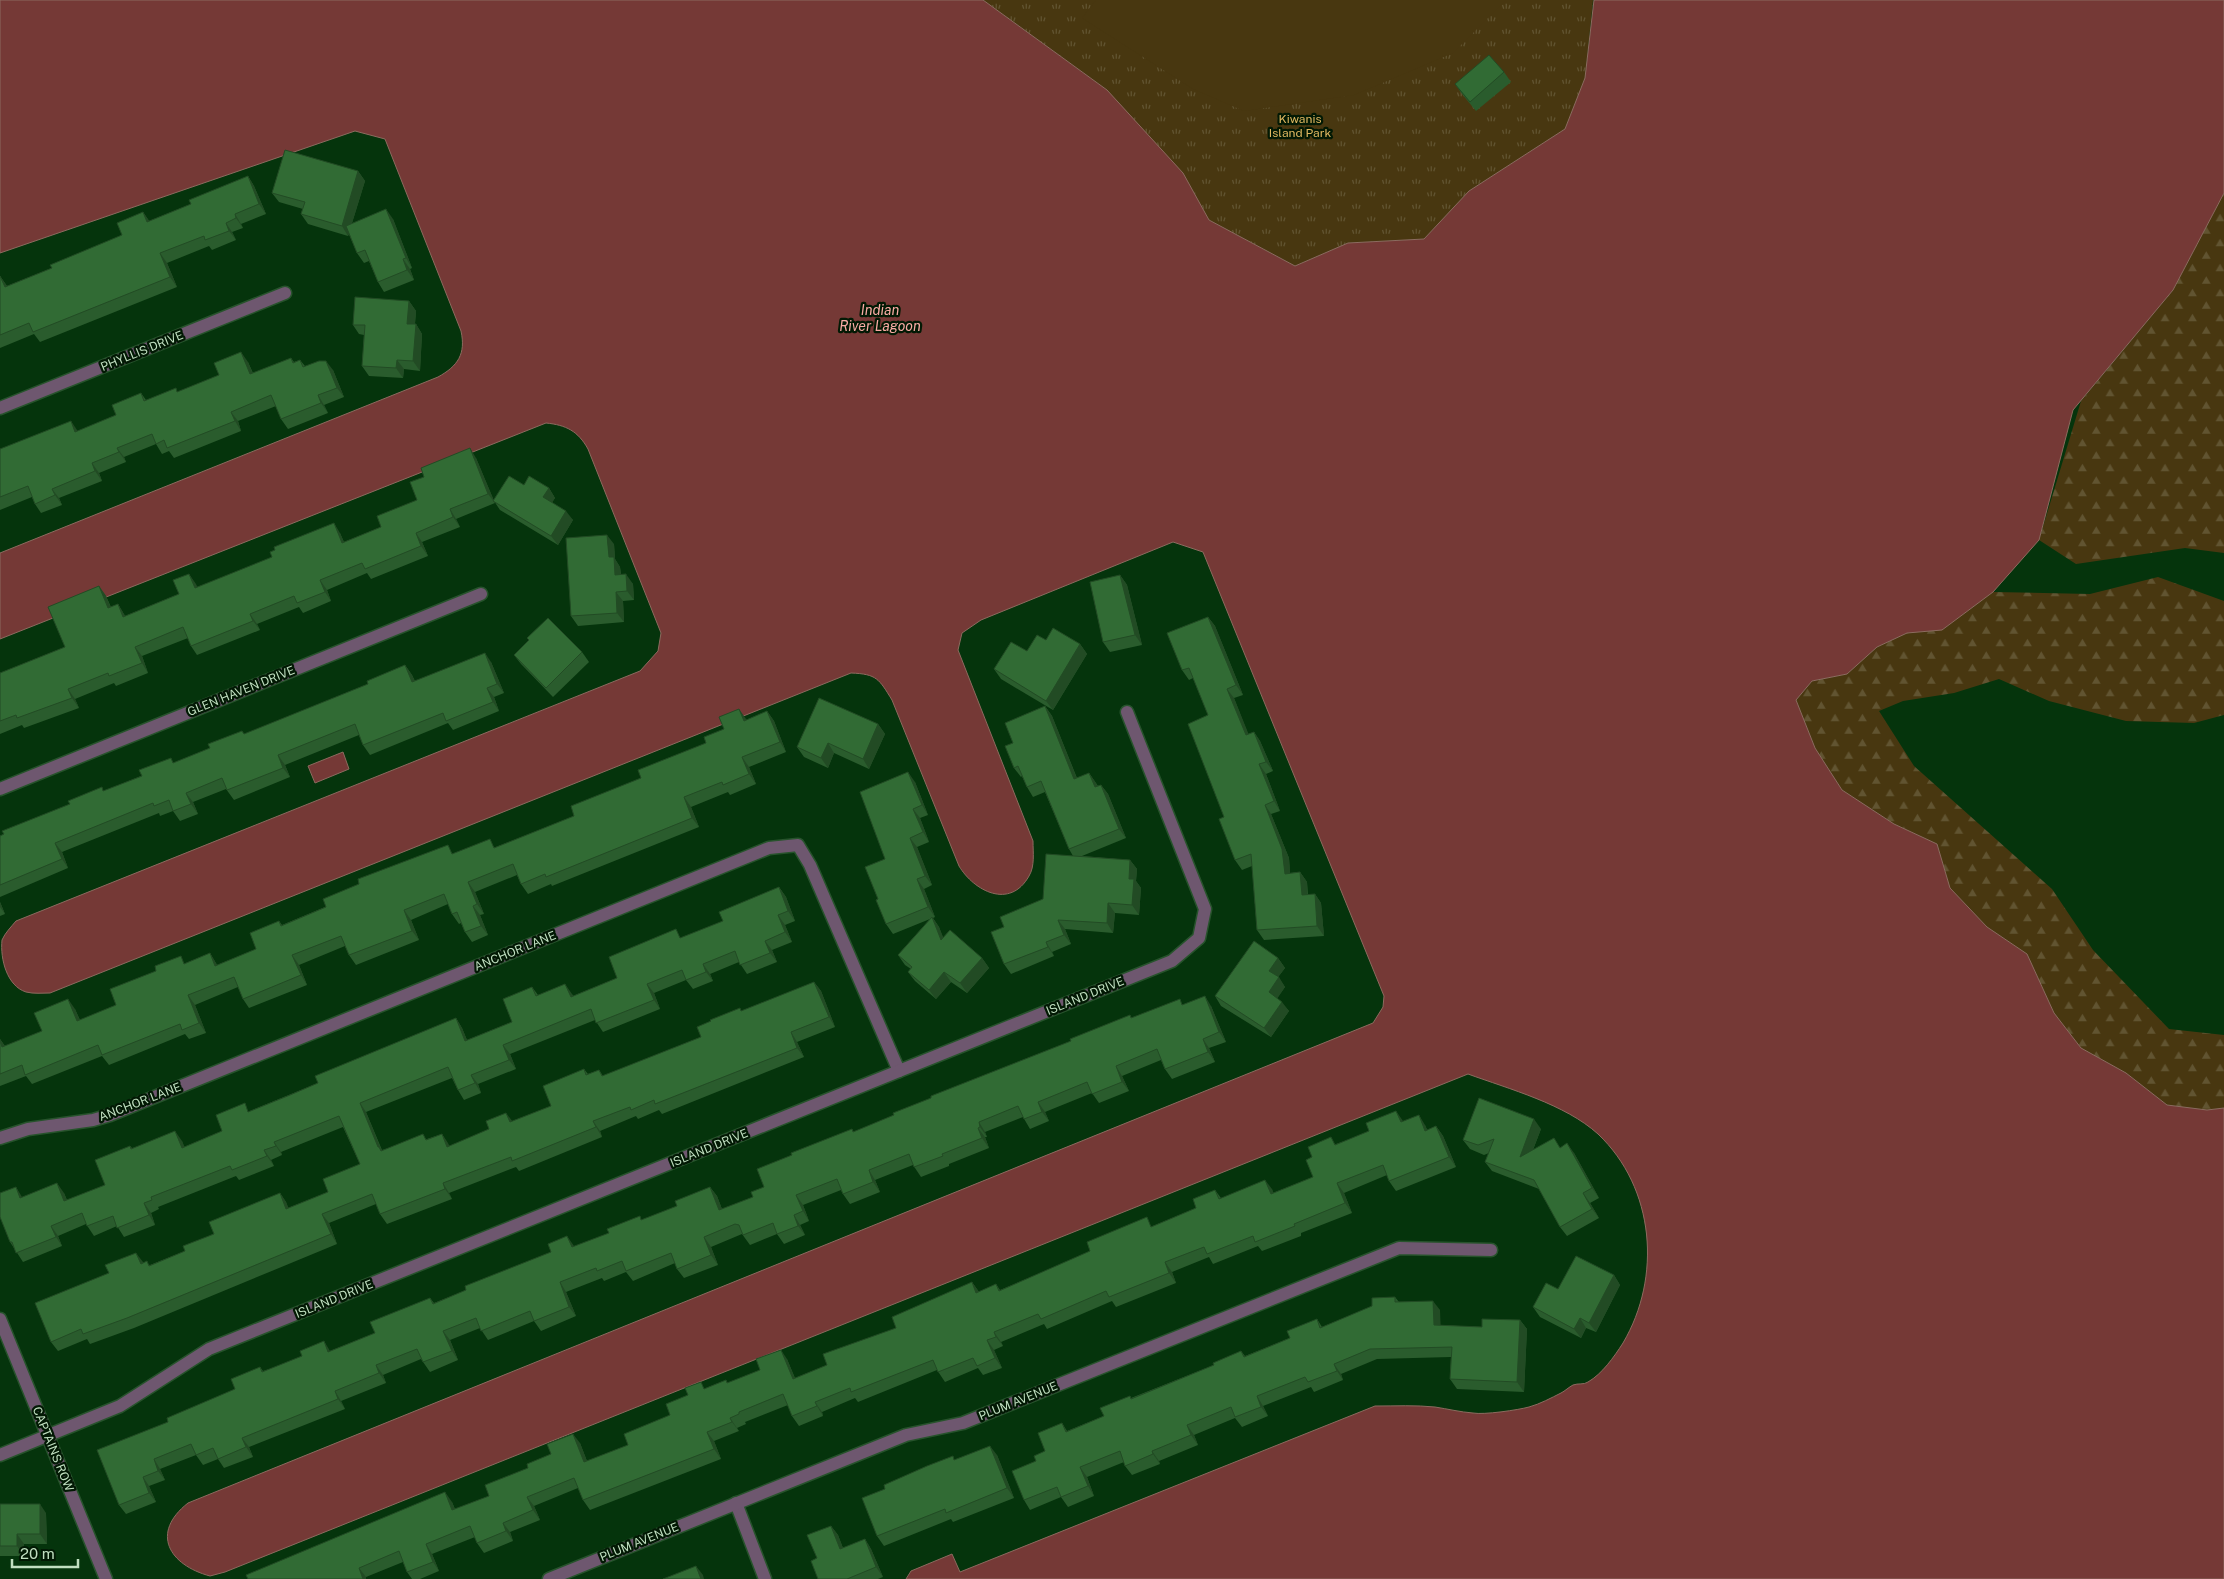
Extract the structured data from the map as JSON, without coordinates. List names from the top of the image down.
{
  "streets": {
    "street": [
      "PHYLLIS DRIVE",
      "GLEN HAVEN DRIVE",
      "ANCHOR LANE",
      "ISLAND DRIVE",
      "PLUM AVENUE",
      "CAPTAINS ROW"
    ]
  },
  "crossings": [
    ["ANCHOR LANE", "ISLAND DRIVE"],
    ["ISLAND DRIVE", "CAPTAINS ROW"]
  ],
  "water": ["Indian River Lagoon"],
  "parks": ["Kiwanis Island Park"],
  "scale_bar": "20 m"
}
